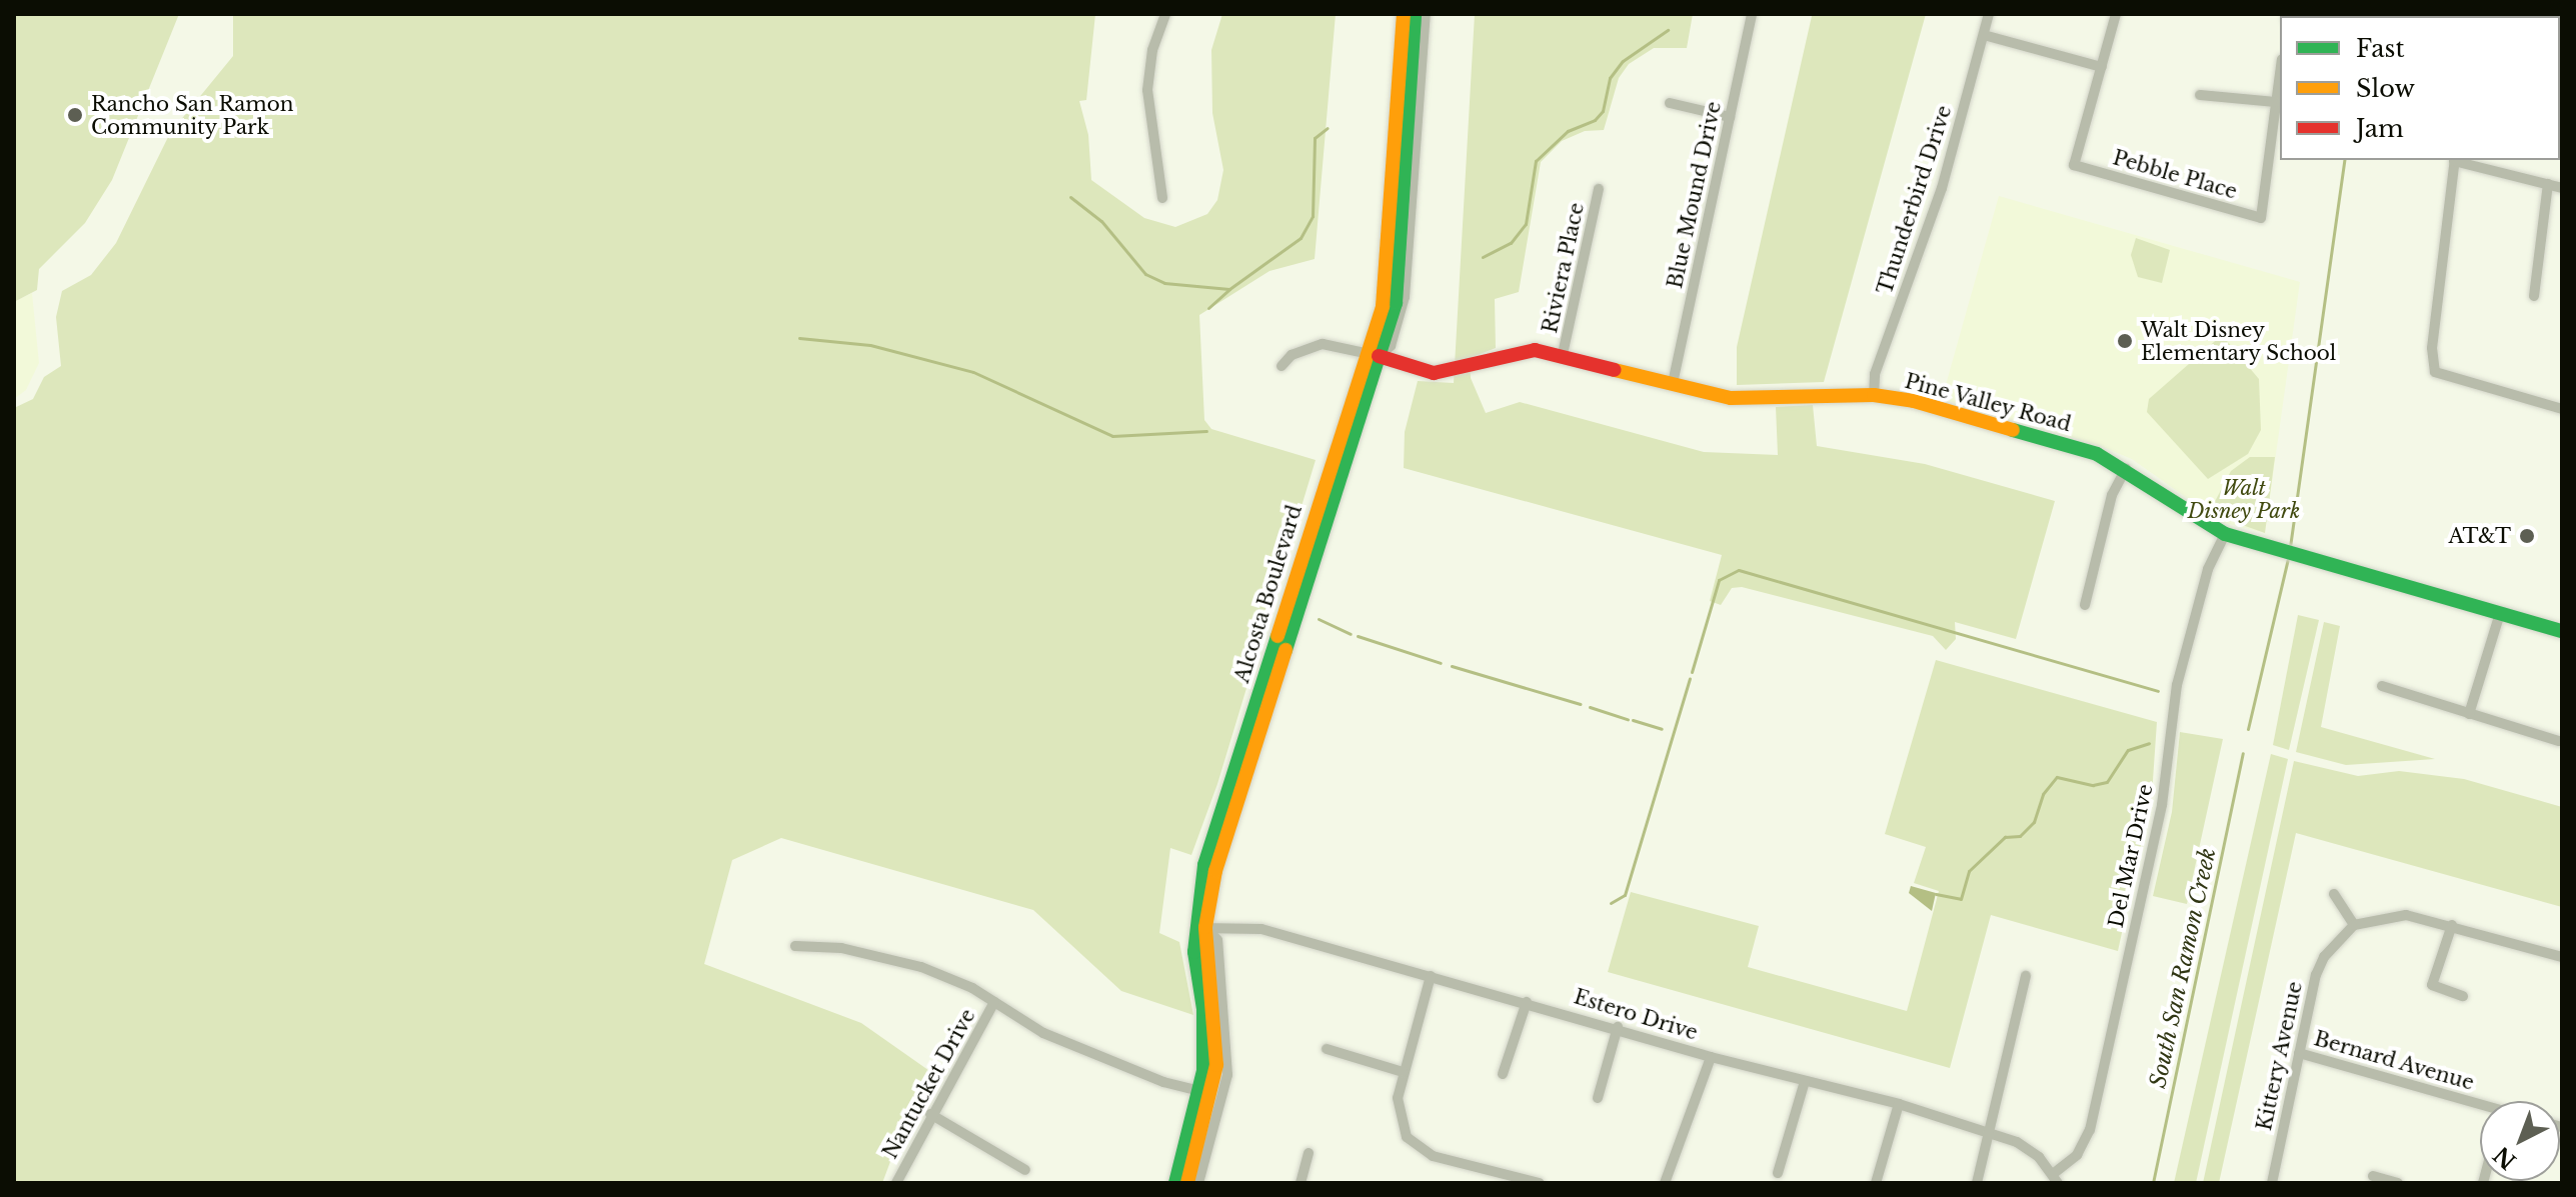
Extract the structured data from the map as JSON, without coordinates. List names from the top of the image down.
{
  "streets": {
    "main road": ["Pine Valley Road", "Alcosta Boulevard"],
    "street": [
      "Pebble Place",
      "Blue Mound Drive",
      "Thunderbird Drive",
      "Riviera Place",
      "Del Mar Drive",
      "Estero Drive",
      "Kittery Avenue",
      "Bernard Avenue",
      "Nantucket Drive"
    ]
  },
  "crossings": [
    ["Blue Mound Drive", "Pine Valley Road"],
    ["Thunderbird Drive", "Pine Valley Road"],
    ["Riviera Place", "Pine Valley Road"],
    ["Pine Valley Road", "Alcosta Boulevard"],
    ["Pine Valley Road", "Del Mar Drive"],
    ["Alcosta Boulevard", "Estero Drive"],
    ["Del Mar Drive", "Estero Drive"],
    ["Kittery Avenue", "Bernard Avenue"]
  ],
  "water": ["South San Ramon Creek"],
  "parks": ["Walt Disney Park"],
  "places": ["Rancho San Ramon Community Park", "Walt Disney Elementary School", "AT&T"],
  "legend": ["Fast", "Slow", "Jam"],
  "north": "bottom left"
}
